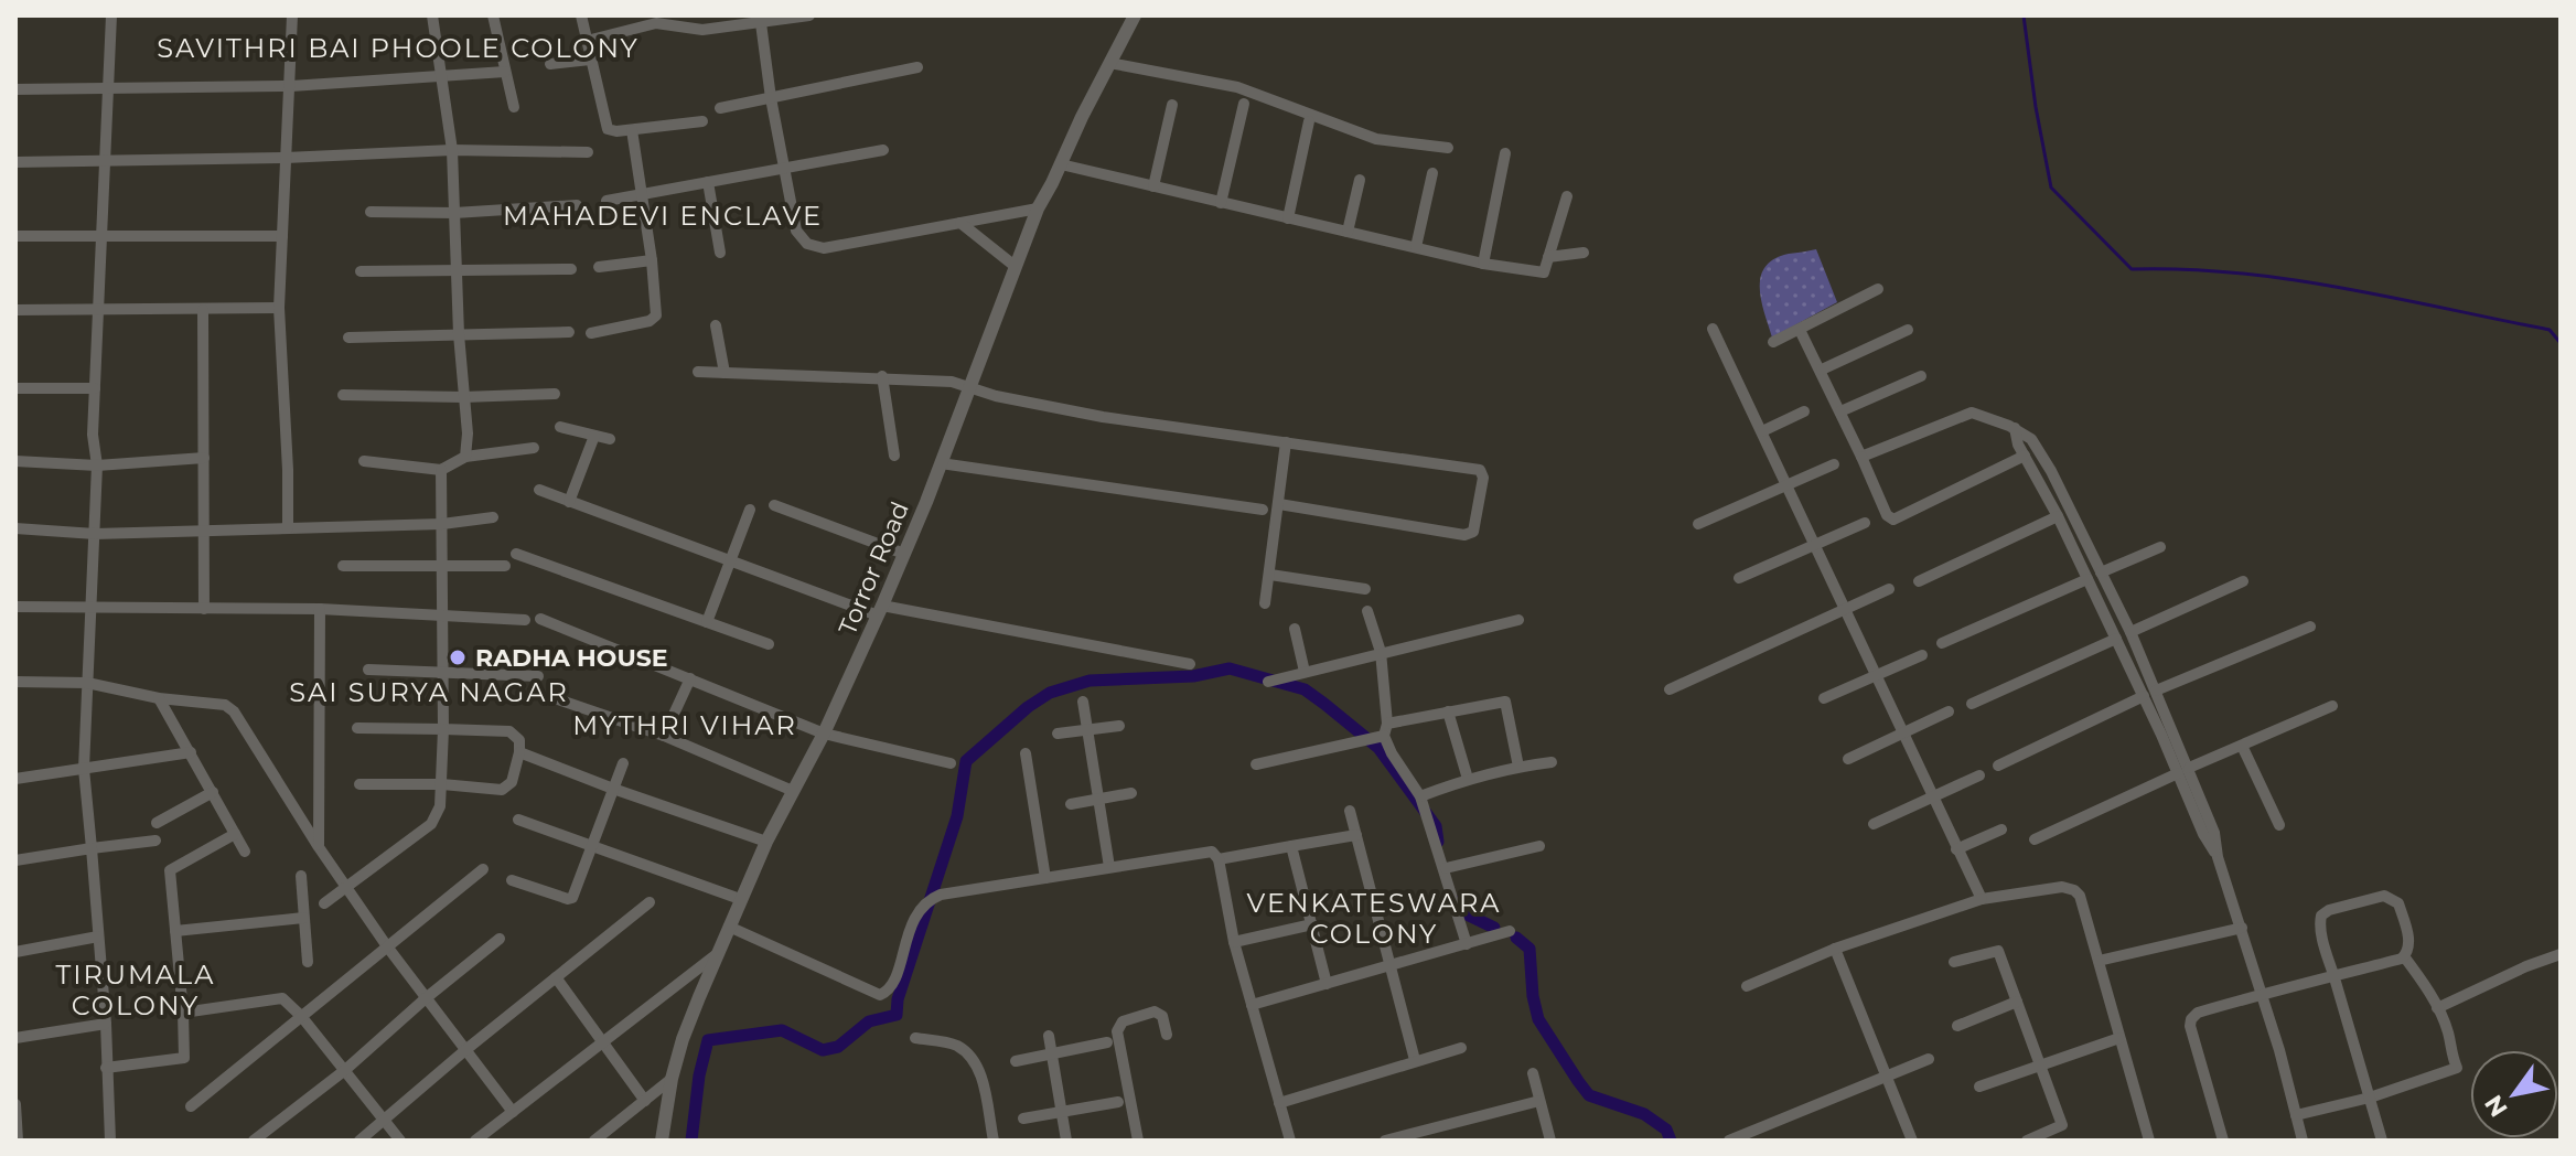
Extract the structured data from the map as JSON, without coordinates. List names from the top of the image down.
{
  "streets": {
    "street": ["Torror Road"]
  },
  "districts": [
    "SAVITHRI BAI PHOOLE COLONY",
    "MAHADEVI ENCLAVE",
    "SAI SURYA NAGAR",
    "MYTHRI VIHAR",
    "VENKATESWARA COLONY",
    "TIRUMALA COLONY"
  ],
  "places": ["RADHA HOUSE"],
  "north": "bottom left"
}
